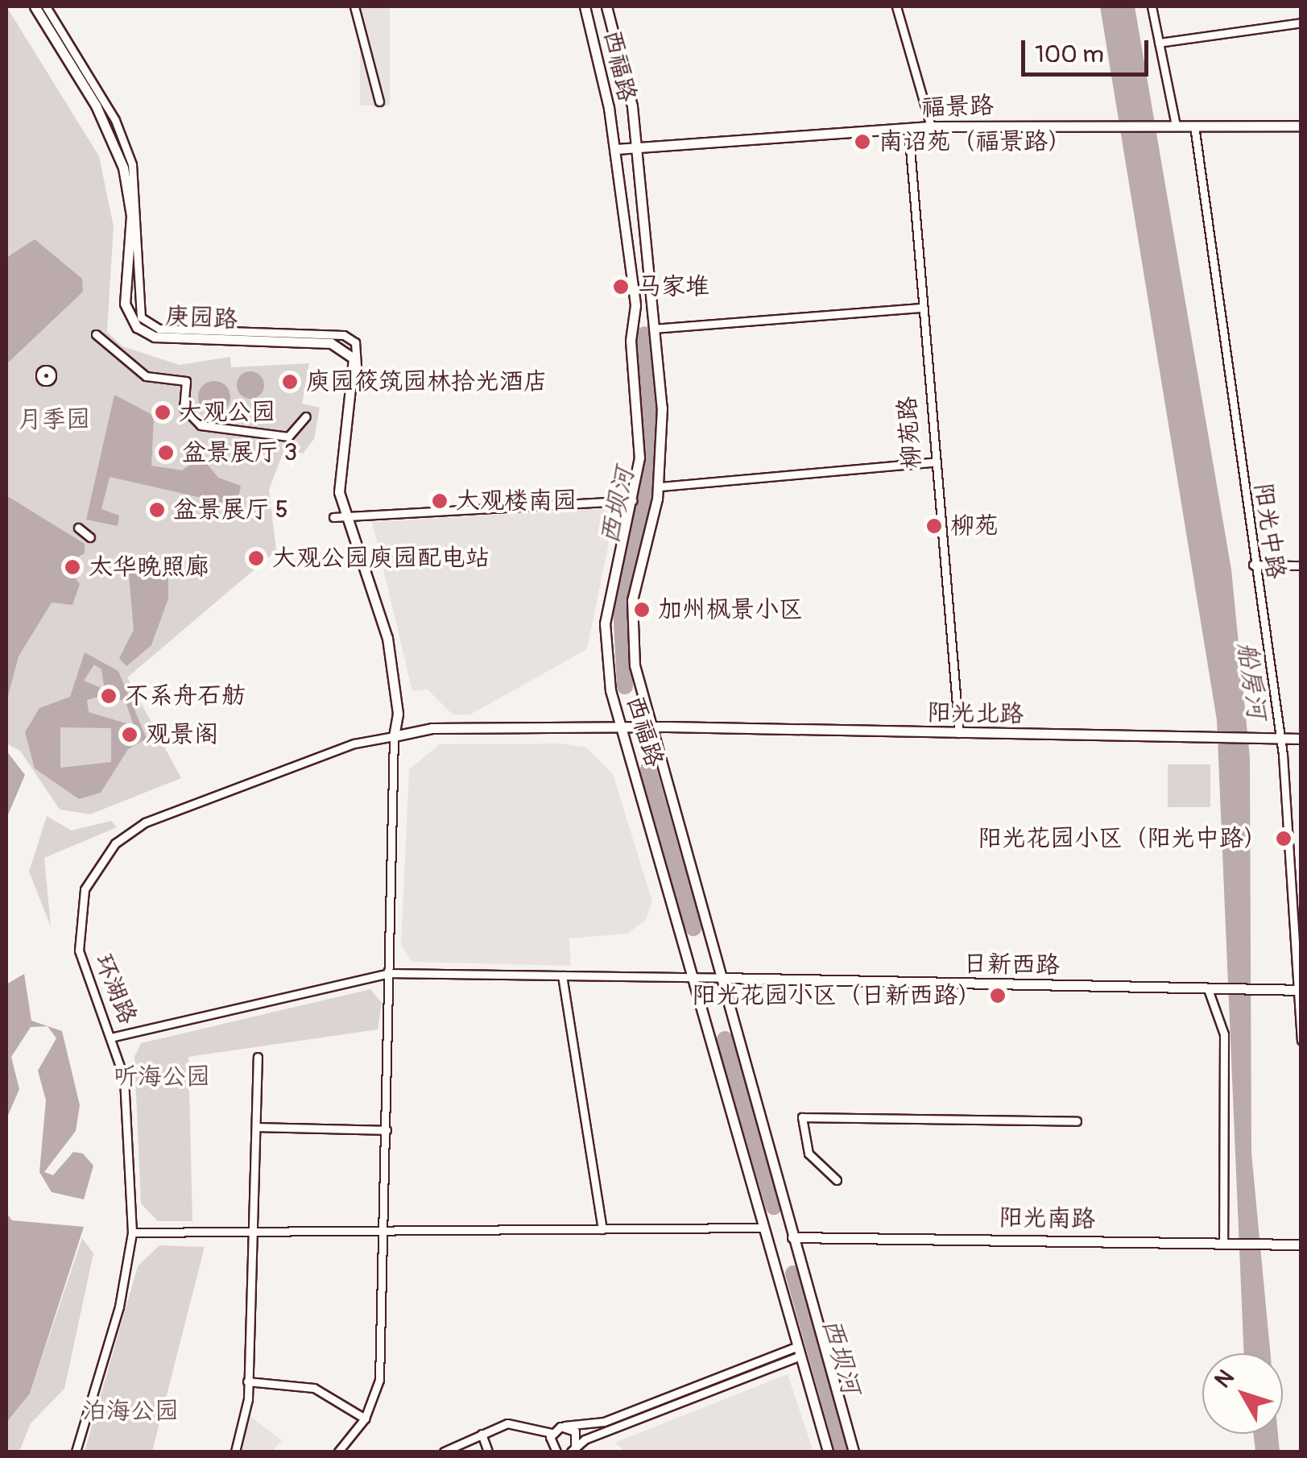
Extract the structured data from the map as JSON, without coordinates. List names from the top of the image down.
{
  "streets": {
    "street": [
      "西福路",
      "福景路",
      "庚园路",
      "柳苑路",
      "阳光中路",
      "阳光北路",
      "日新西路",
      "环湖路",
      "阳光南路"
    ]
  },
  "crossings": [
    ["西福路", "福景路"],
    ["西福路", "阳光北路"],
    ["西福路", "日新西路"],
    ["西福路", "阳光南路"],
    ["福景路", "柳苑路"],
    ["福景路", "阳光中路"],
    ["柳苑路", "阳光北路"],
    ["阳光中路", "阳光北路"],
    ["阳光中路", "日新西路"],
    ["阳光北路", "环湖路"]
  ],
  "water": ["西坝河", "船房河"],
  "parks": ["月季园", "听海公园", "泊海公园"],
  "places": [
    "南诏苑（福景路）",
    "马家堆",
    "庾园筱筑园林拾光酒店",
    "大观公园",
    "盆景展厅 3",
    "大观楼南园",
    "盆景展厅 5",
    "柳苑",
    "大观公园庾园配电站",
    "太华晚照廊",
    "加州枫景小区",
    "不系舟石舫",
    "观景阁",
    "阳光花园小区（阳光中路）",
    "阳光花园小区（日新西路）"
  ],
  "scale_bar": "100 m",
  "north": "top left"
}
